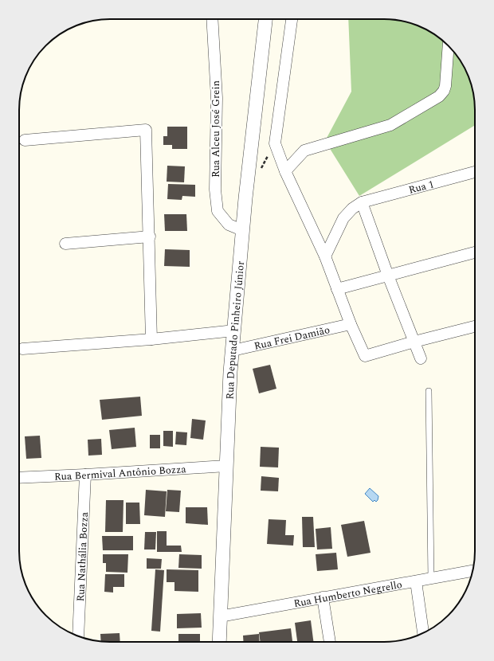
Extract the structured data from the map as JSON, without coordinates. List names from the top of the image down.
{
  "streets": {
    "street": [
      "Rua Alceu José Grein",
      "Rua 1",
      "Rua Deputado Pinheiro Júnior",
      "Rua Frei Damião",
      "Rua Bermival Antônio Bozza",
      "Rua Nathália Bozza",
      "Rua Humberto Negrello"
    ]
  },
  "crossings": [
    ["Rua Alceu José Grein", "Rua Deputado Pinheiro Júnior"],
    ["Rua Deputado Pinheiro Júnior", "Rua Frei Damião"],
    ["Rua Deputado Pinheiro Júnior", "Rua Bermival Antônio Bozza"],
    ["Rua Deputado Pinheiro Júnior", "Rua Humberto Negrello"],
    ["Rua Bermival Antônio Bozza", "Rua Nathália Bozza"]
  ]
}
